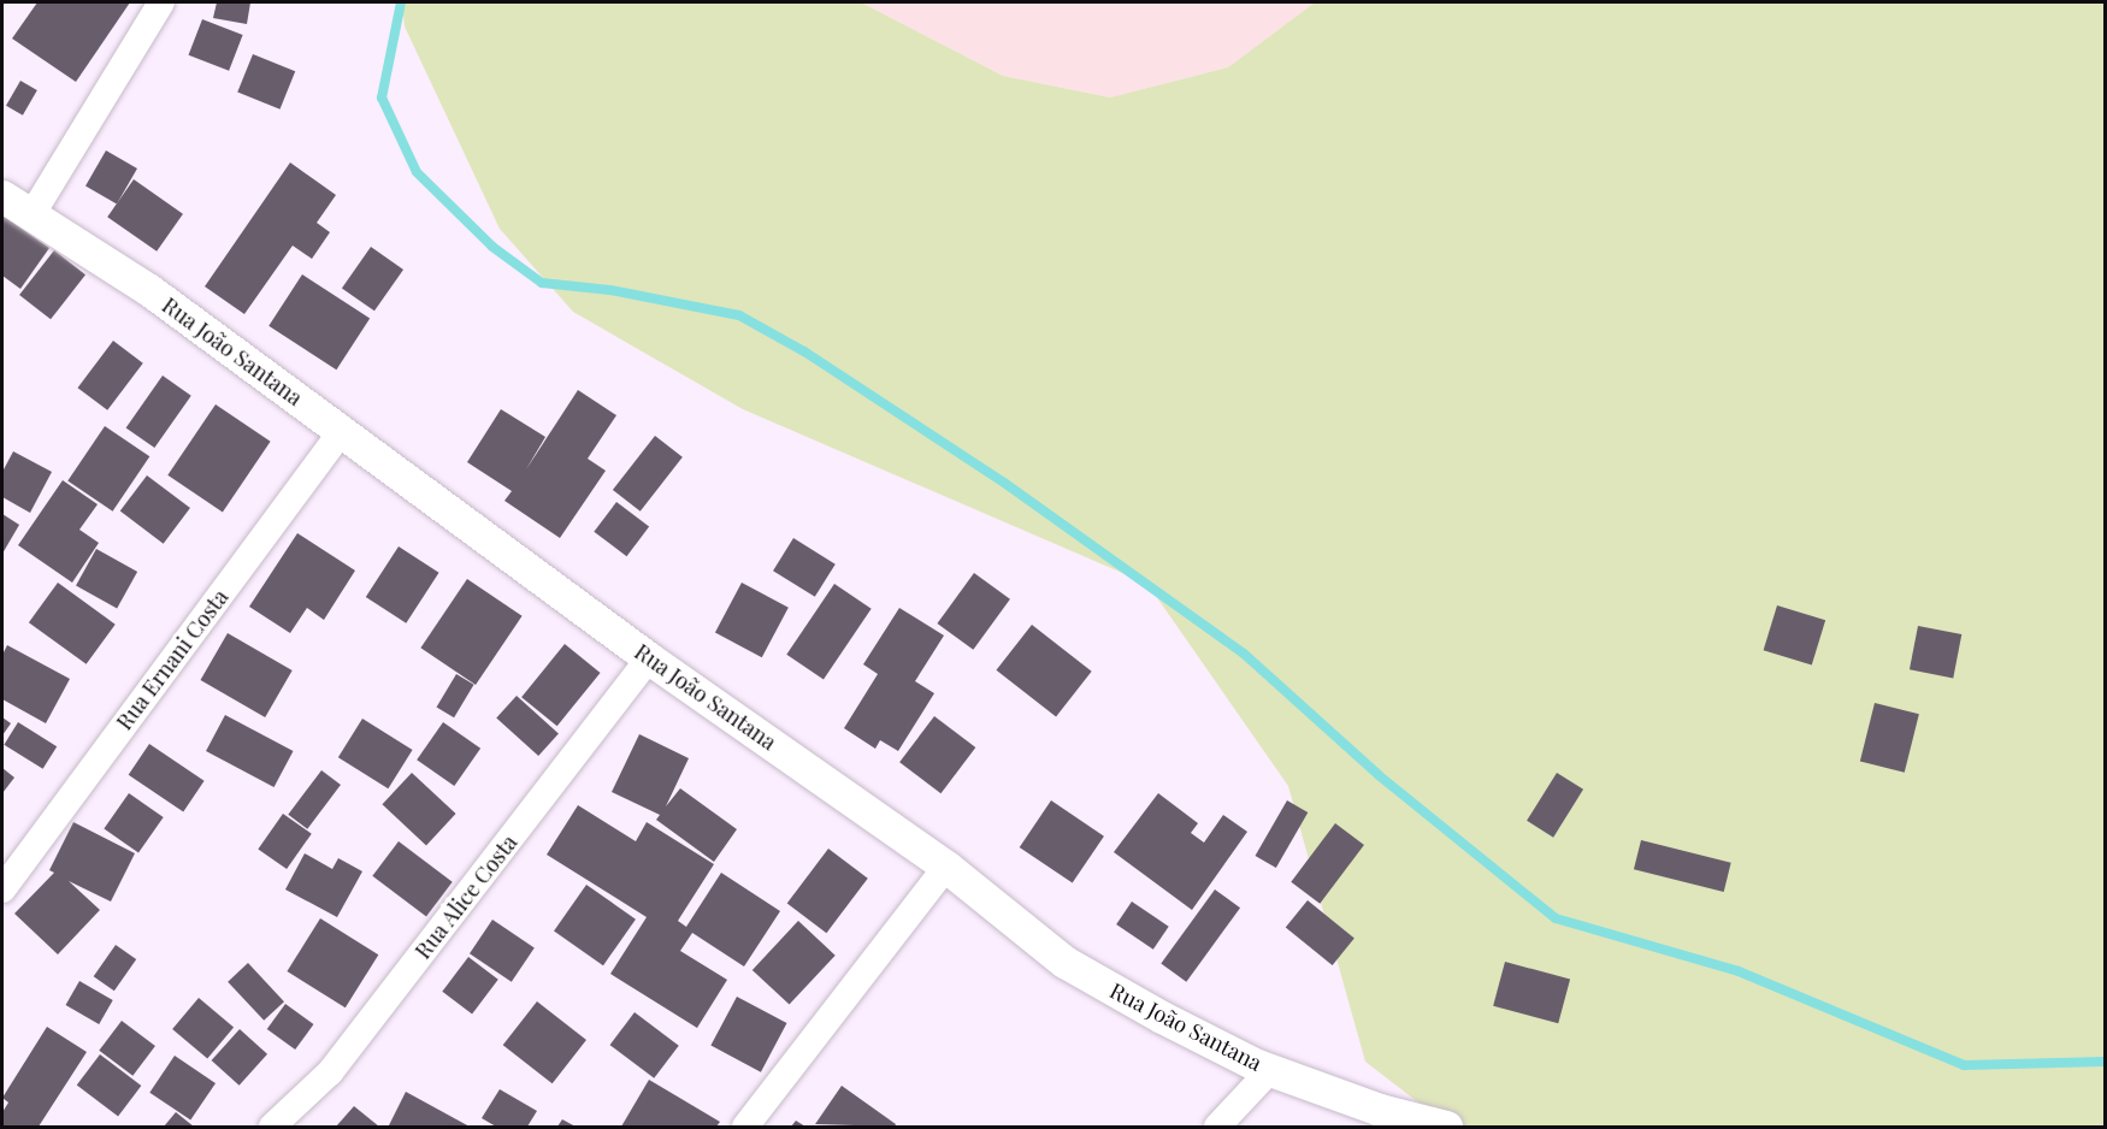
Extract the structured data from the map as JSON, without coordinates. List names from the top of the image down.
{
  "streets": {
    "street": ["Rua João Santana", "Rua Ernani Costa", "Rua Alice Costa"]
  },
  "crossings": [
    ["Rua João Santana", "Rua Ernani Costa"],
    ["Rua João Santana", "Rua Alice Costa"]
  ]
}
